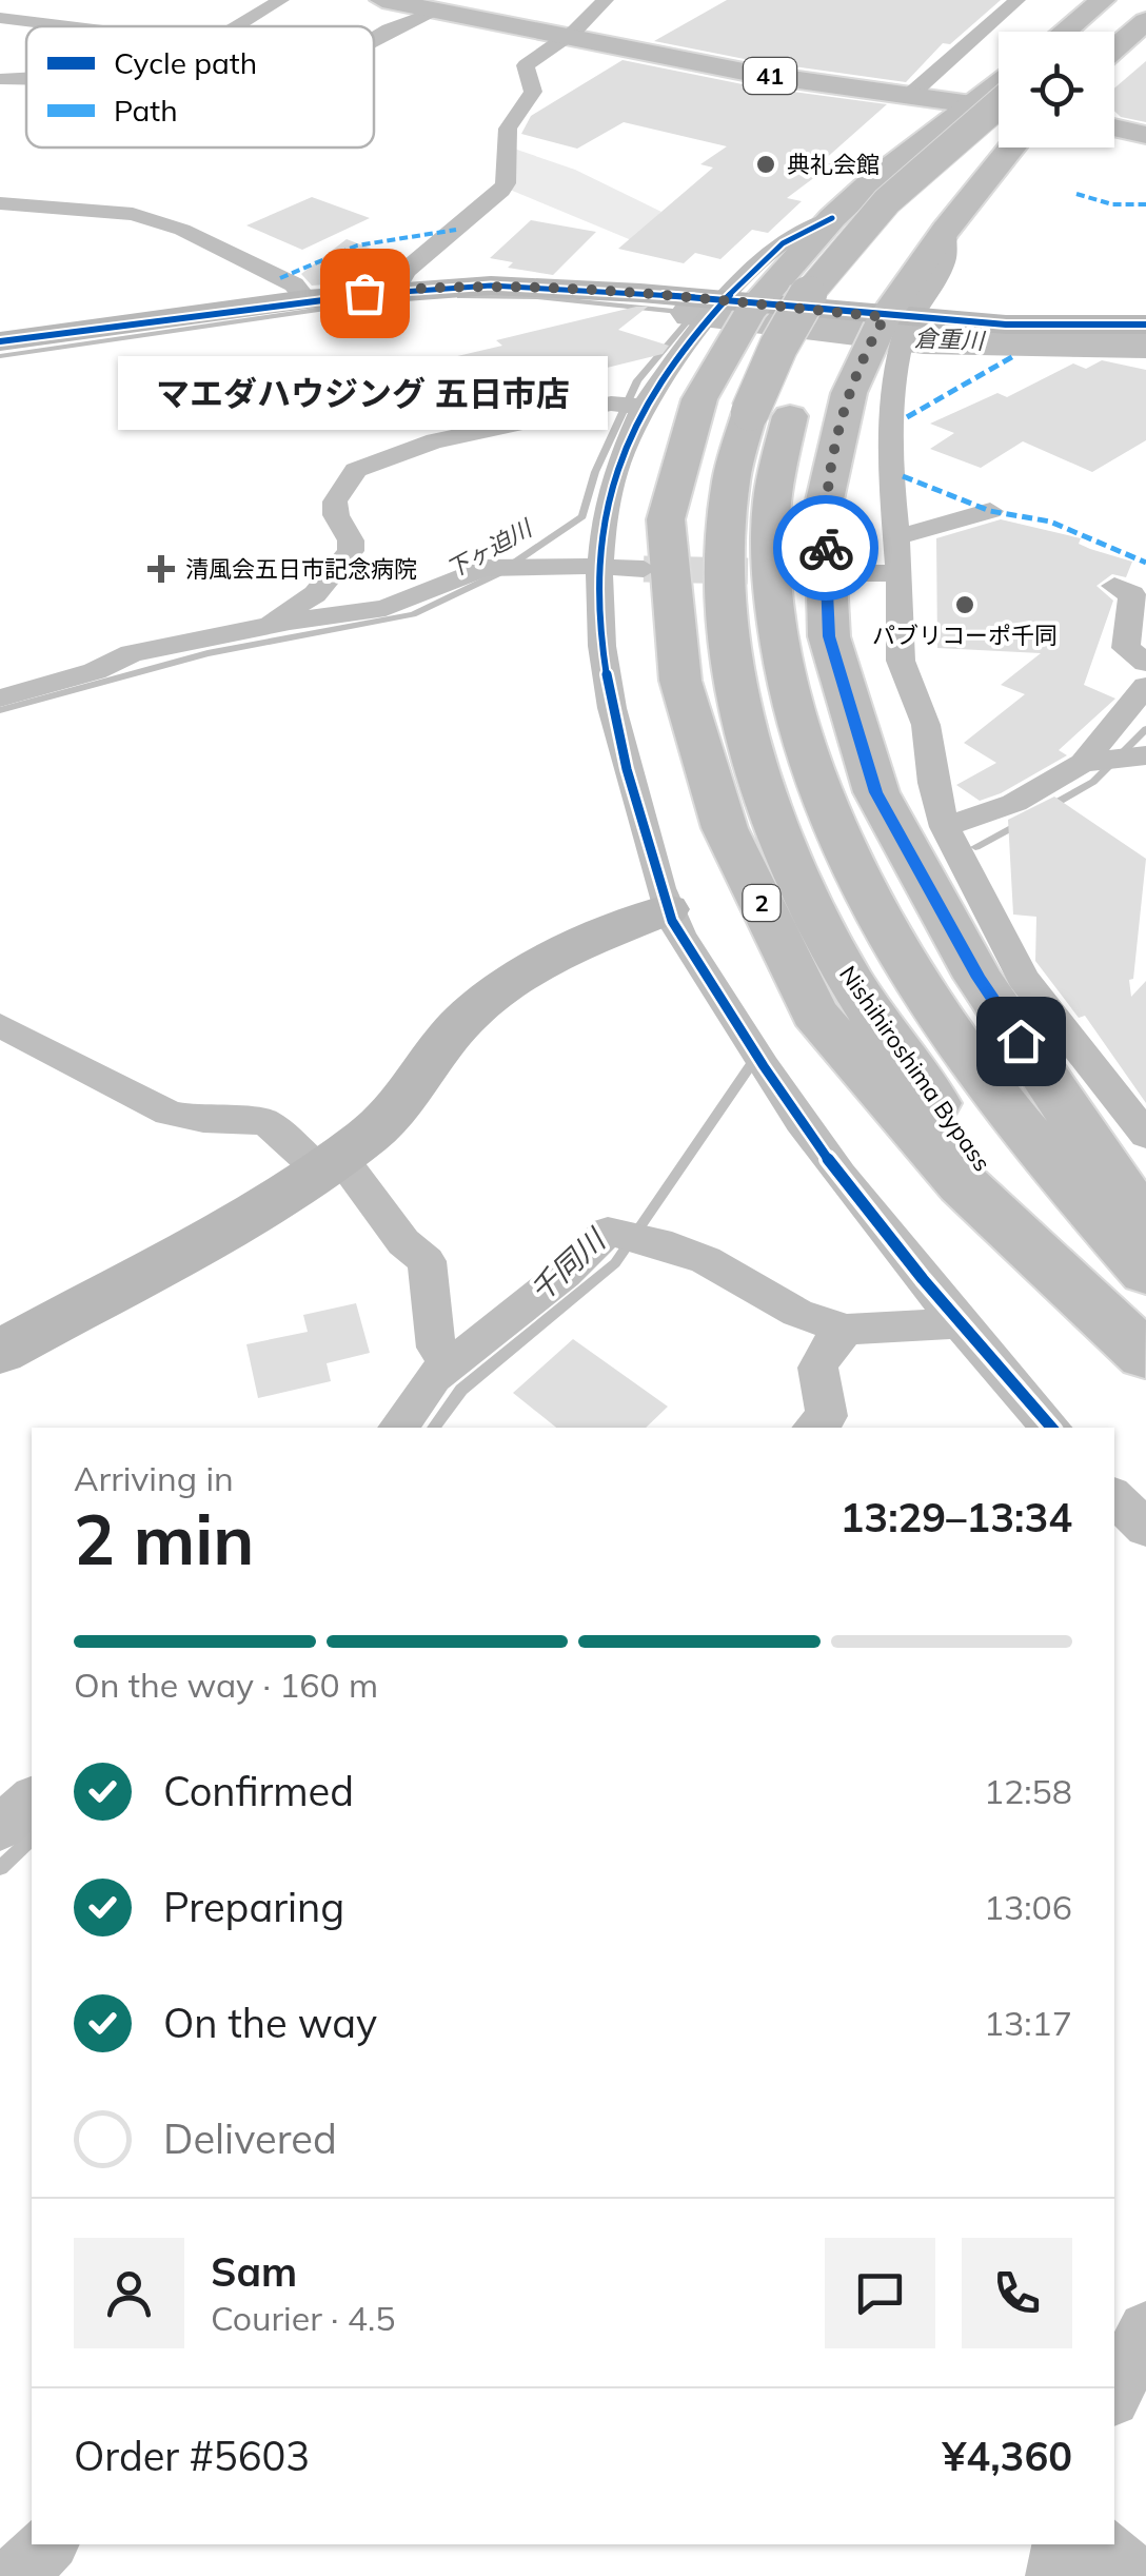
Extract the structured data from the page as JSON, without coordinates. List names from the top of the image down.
{
  "streets": {
    "main road": ["41", "2", "Nishihiroshima Bypass"]
  },
  "crossings": [
    ["41", "2"],
    ["2", "Nishihiroshima Bypass"]
  ],
  "water": ["倉重川", "下ヶ迫川", "千同川"],
  "places": {
    "other": ["典礼会館", "マエダハウジング 五日市店", "パブリコーポ千同"],
    "health": ["清風会五日市記念病院"]
  },
  "legend": ["Cycle path", "Path"],
  "page": {
    "bubble": "マエダハウジング 五日市店",
    "heading": ["2 min", "Arriving in", "13:29–13:34"],
    "panel": [
      "Sam",
      "Courier · 4.5",
      "Order #5603",
      "¥4,360"
    ],
    "bar": "On the way · 160 m",
    "list": [
      ["Confirmed", "12:58"],
      ["Preparing", "13:06"],
      ["On the way", "13:17"],
      "Delivered"
    ]
  }
}
